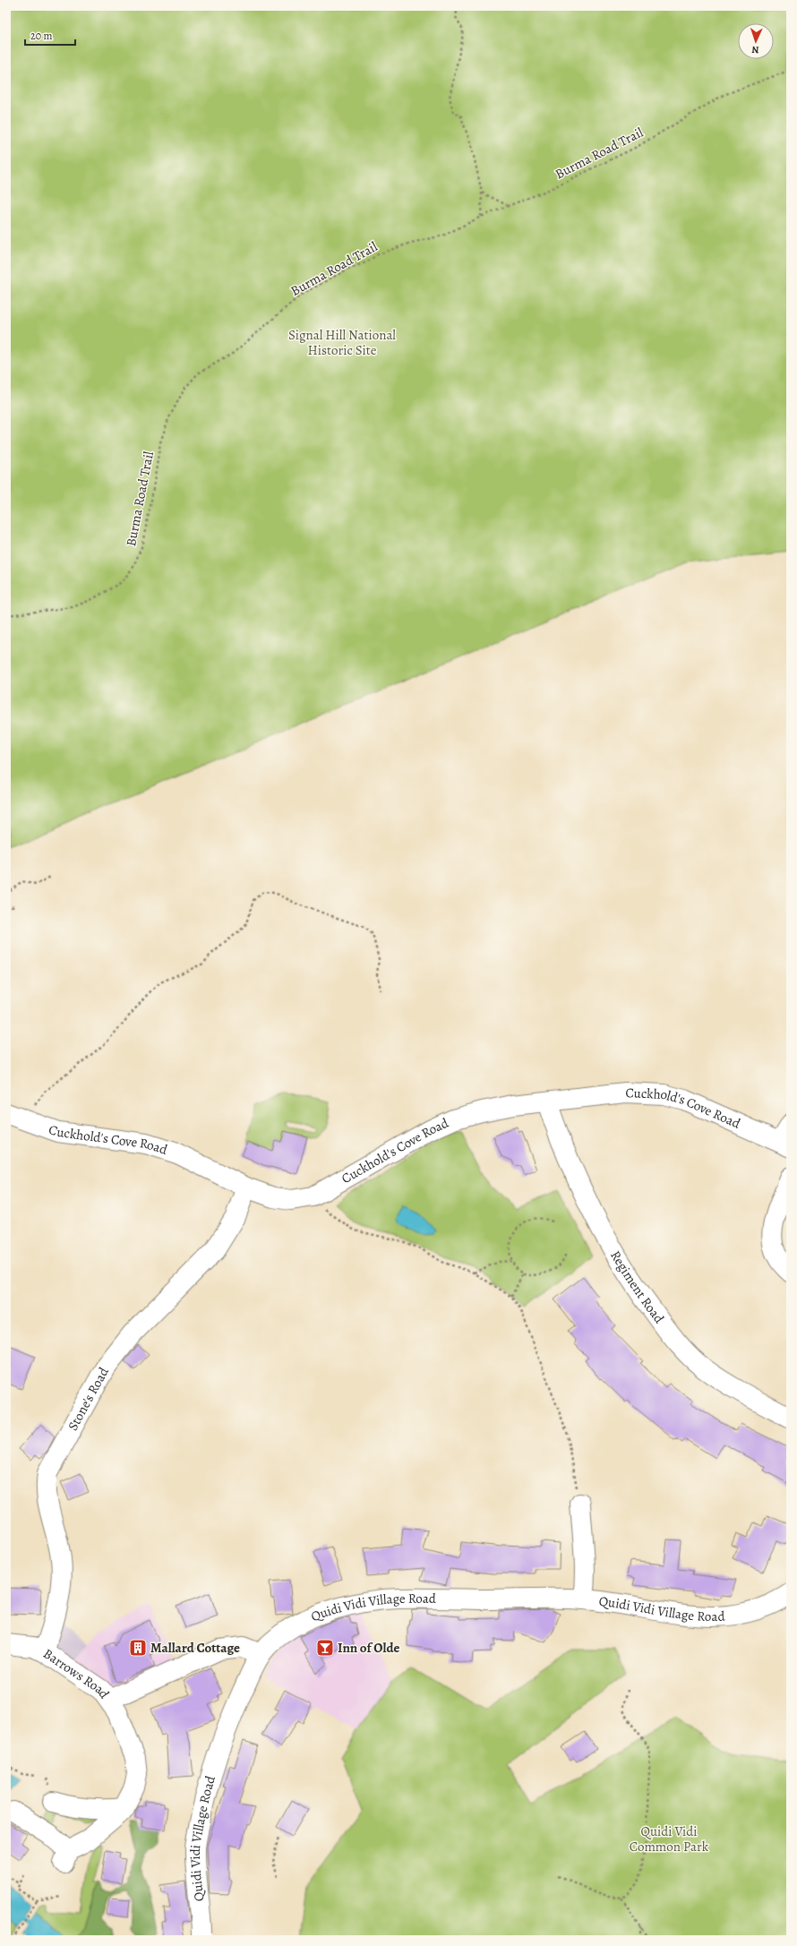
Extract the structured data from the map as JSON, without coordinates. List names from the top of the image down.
{
  "streets": {
    "street": [
      "Cuckhold's Cove Road",
      "Regiment Road",
      "Stone's Road",
      "Quidi Vidi Village Road",
      "Barrows Road"
    ],
    "path": ["Burma Road Trail"]
  },
  "crossings": [
    ["Cuckhold's Cove Road", "Regiment Road"],
    ["Cuckhold's Cove Road", "Stone's Road"],
    ["Stone's Road", "Barrows Road"],
    ["Quidi Vidi Village Road", "Barrows Road"]
  ],
  "parks": ["Signal Hill National Historic Site", "Quidi Vidi Common Park"],
  "places": {
    "building": ["Mallard Cottage"],
    "bar": ["Inn of Olde"]
  },
  "scale_bar": "20 m",
  "north": "bottom"
}
